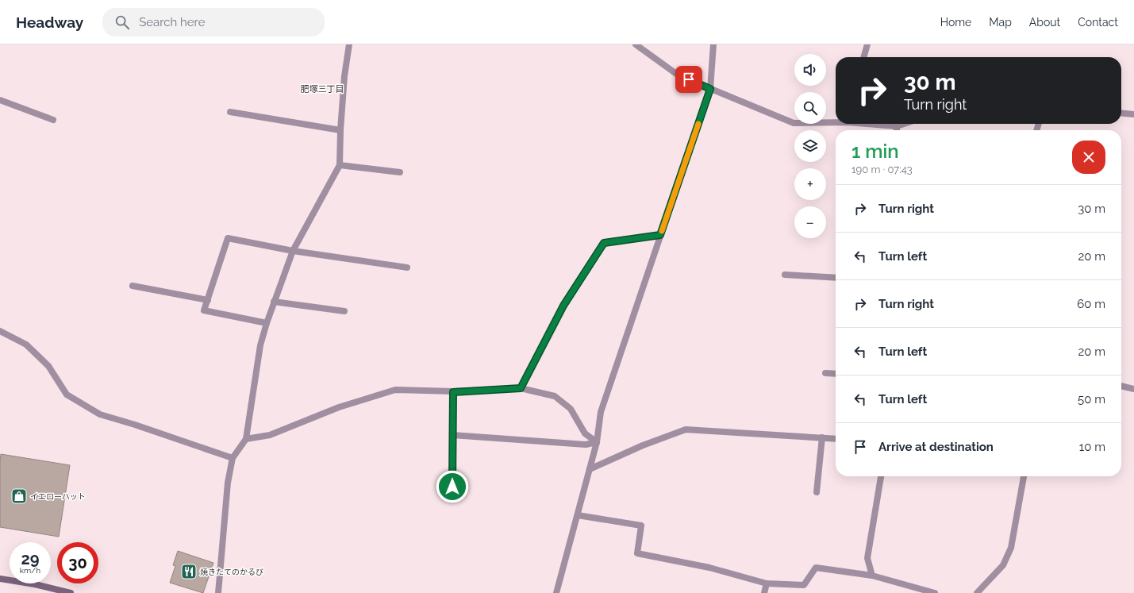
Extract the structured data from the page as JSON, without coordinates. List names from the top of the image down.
{
  "districts": ["肥塚三丁目"],
  "places": {
    "shop": ["イエローハット"],
    "restaurant": ["焼きたてのかるび"]
  },
  "page": {
    "header": "Headway",
    "search": "Search here",
    "nav": [
      "Home",
      "Map",
      "About",
      "Contact"
    ],
    "map_buttons": ["+", "−"],
    "turn": ["30 m", "Turn right"],
    "heading": ["1 min", "190 m · 07:43"],
    "list": [
      {
        "name": "Turn right",
        "value": "30 m"
      },
      {
        "name": "Turn left",
        "value": "20 m"
      },
      {
        "name": "Turn right",
        "value": "60 m"
      },
      {
        "name": "Turn left",
        "value": "20 m"
      },
      {
        "name": "Turn left",
        "value": "50 m"
      },
      {
        "name": "Arrive at destination",
        "value": "10 m"
      }
    ],
    "speed": "29 km/h",
    "limit": "30"
  }
}
